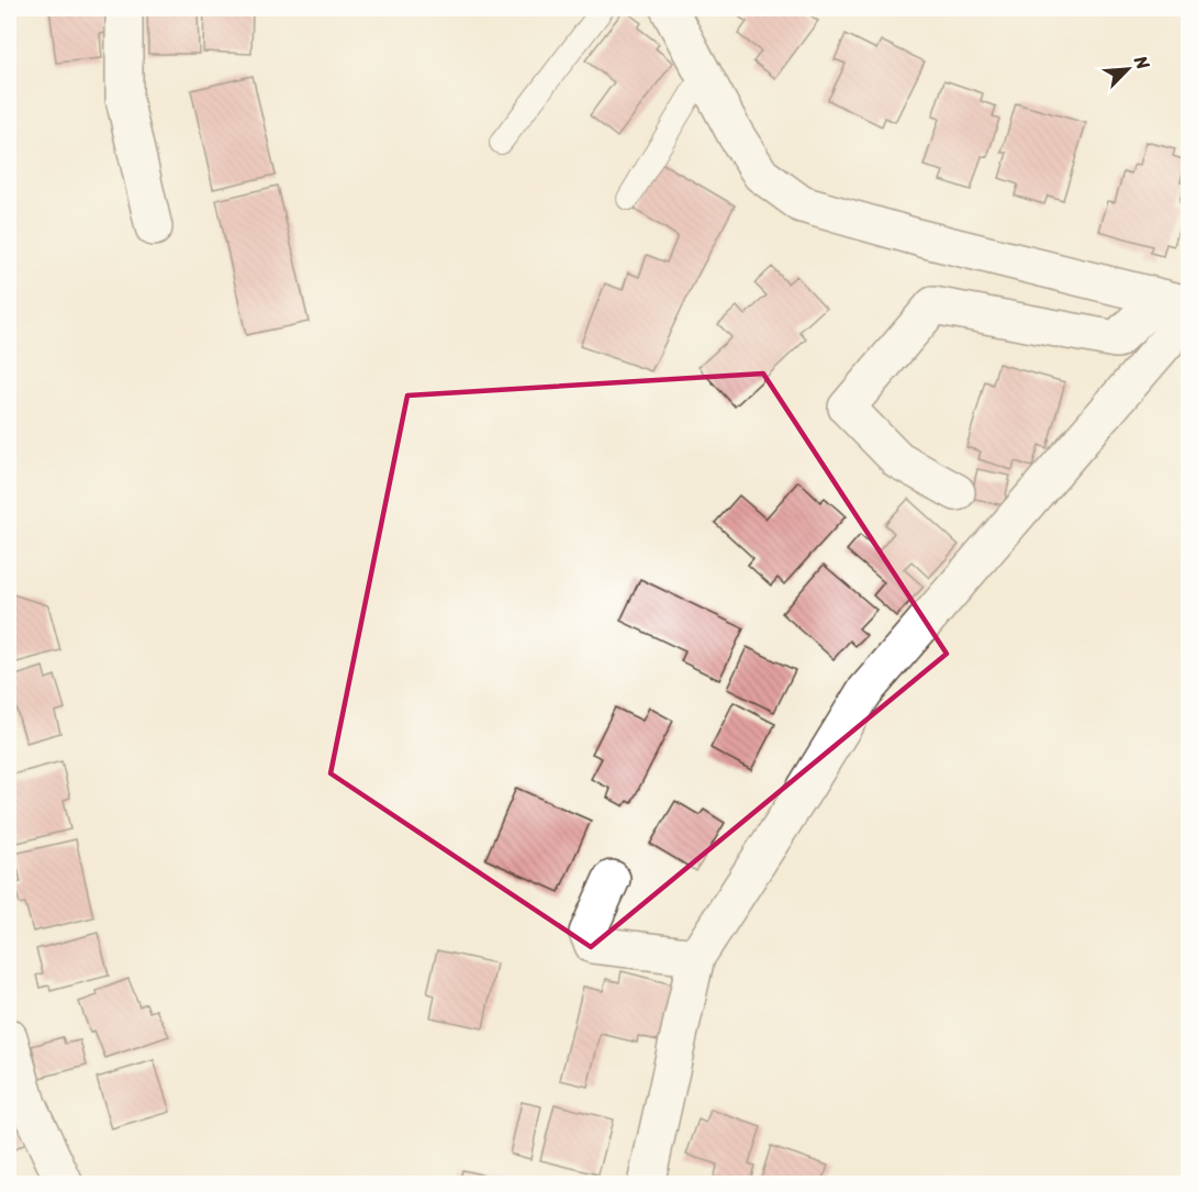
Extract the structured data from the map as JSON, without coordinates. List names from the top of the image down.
{
  "north": "top right"
}
